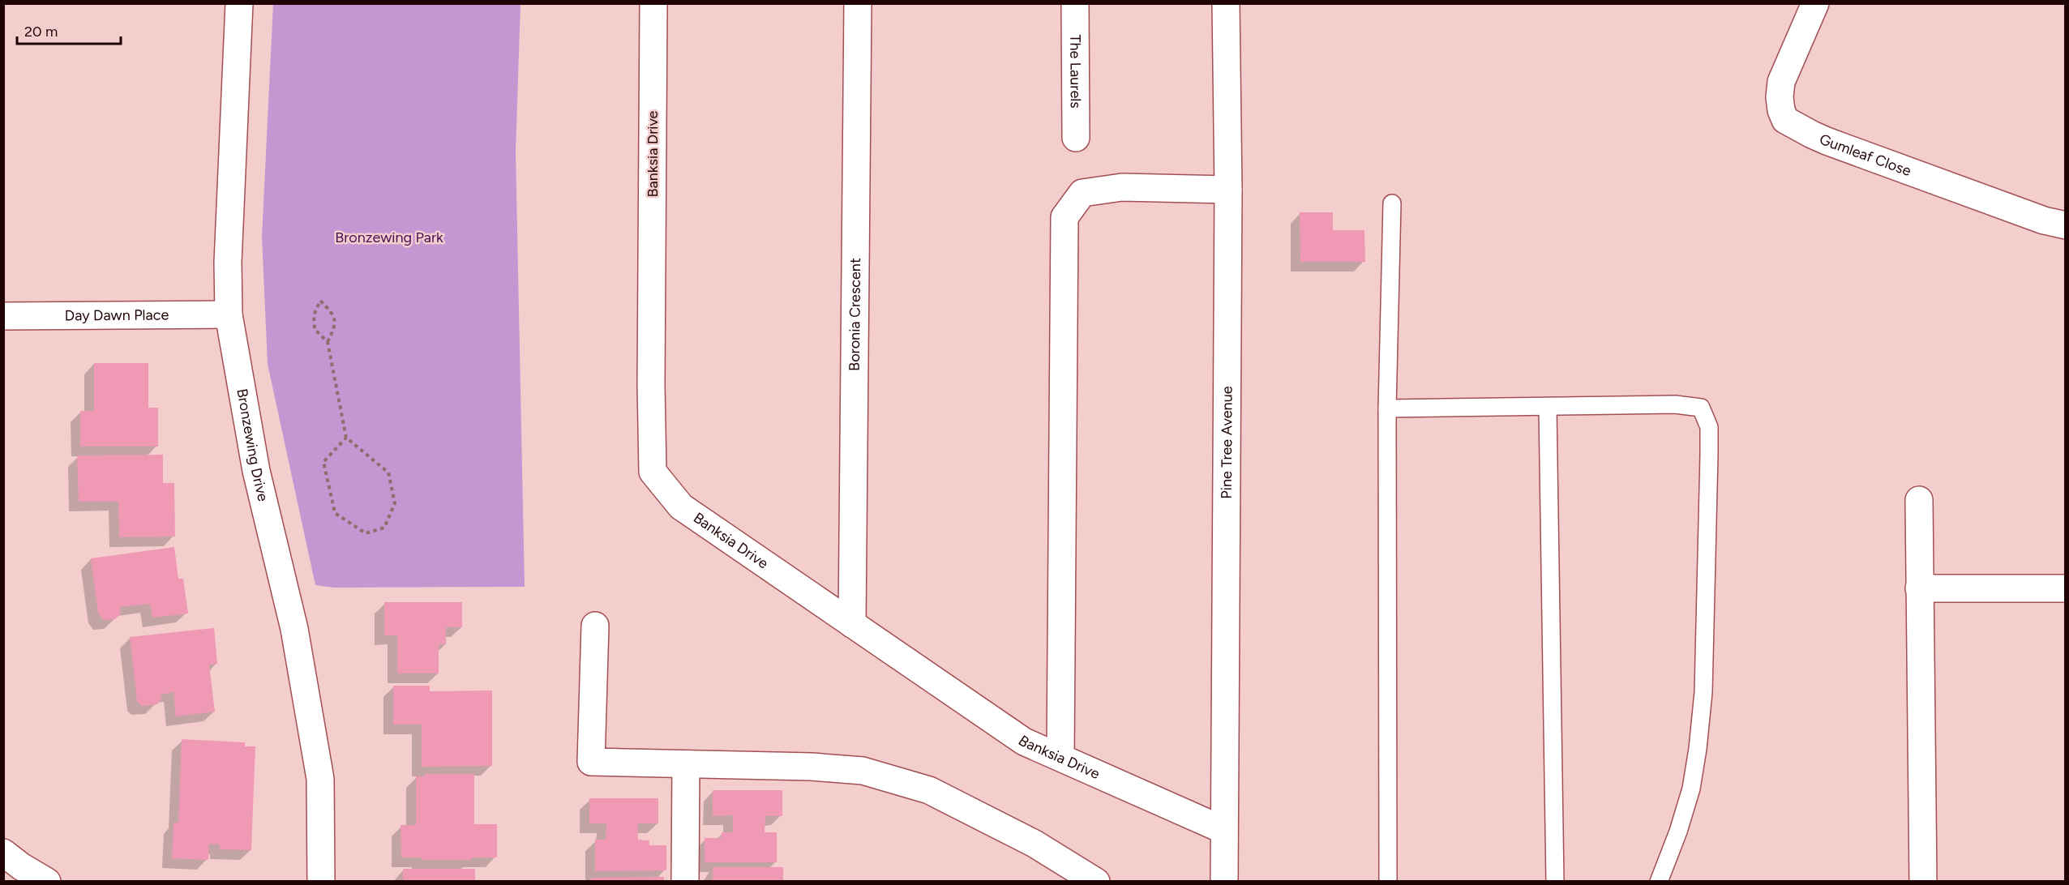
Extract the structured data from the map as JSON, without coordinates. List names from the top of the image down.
{
  "streets": {
    "street": [
      "The Laurels",
      "Banksia Drive",
      "Gumleaf Close",
      "Boronia Crescent",
      "Day Dawn Place",
      "Pine Tree Avenue",
      "Bronzewing Drive"
    ]
  },
  "crossings": [
    ["Banksia Drive", "Boronia Crescent"],
    ["Banksia Drive", "Pine Tree Avenue"],
    ["Day Dawn Place", "Bronzewing Drive"]
  ],
  "parks": ["Bronzewing Park"],
  "scale_bar": "20 m"
}
